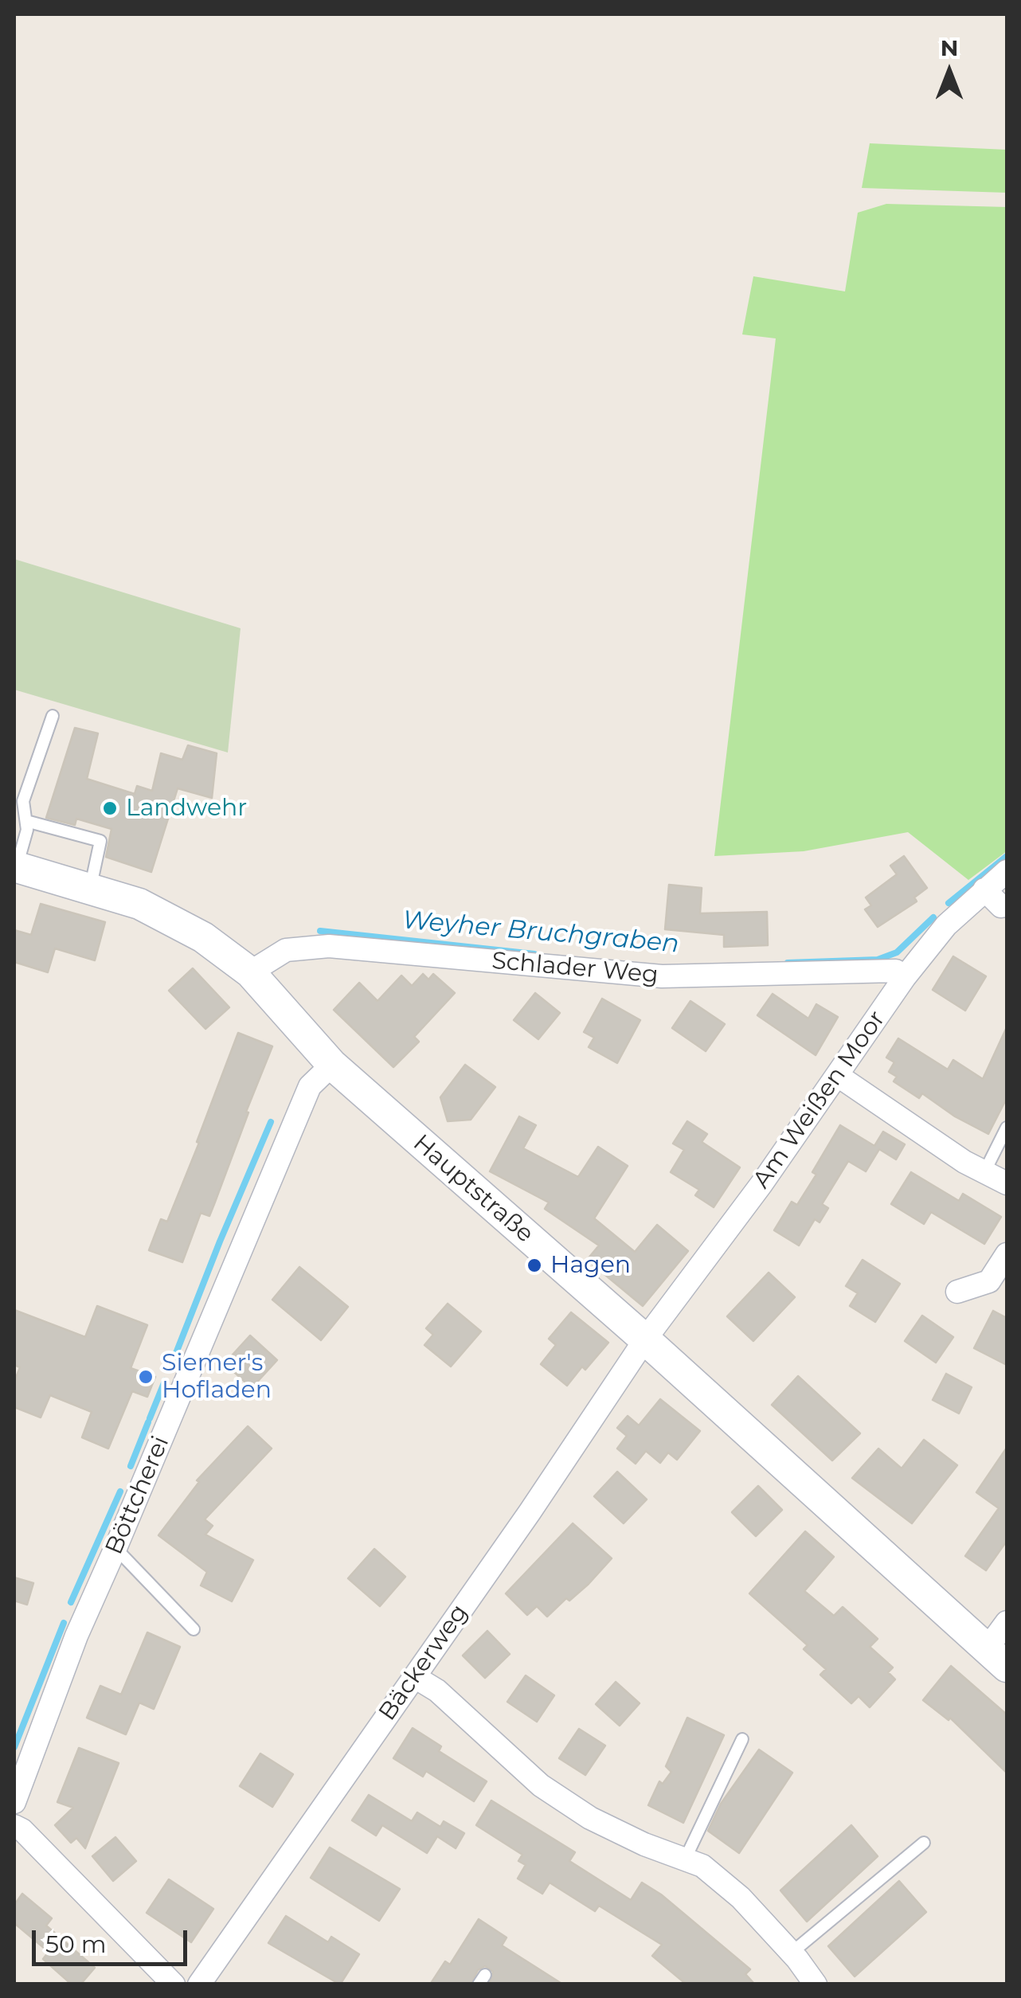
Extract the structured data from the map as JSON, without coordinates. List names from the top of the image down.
{
  "streets": {
    "main road": ["Hauptstraße"],
    "street": [
      "Schlader Weg",
      "Am Weißen Moor",
      "Böttcherei",
      "Bäckerweg"
    ]
  },
  "crossings": [
    ["Schlader Weg", "Am Weißen Moor"],
    ["Schlader Weg", "Hauptstraße"],
    ["Am Weißen Moor", "Hauptstraße"],
    ["Am Weißen Moor", "Bäckerweg"],
    ["Hauptstraße", "Böttcherei"],
    ["Hauptstraße", "Bäckerweg"]
  ],
  "water": ["Weyher Bruchgraben"],
  "places": ["Landwehr", "Hagen", "Siemer's Hofladen"],
  "scale_bar": "50 m",
  "north": "top"
}
